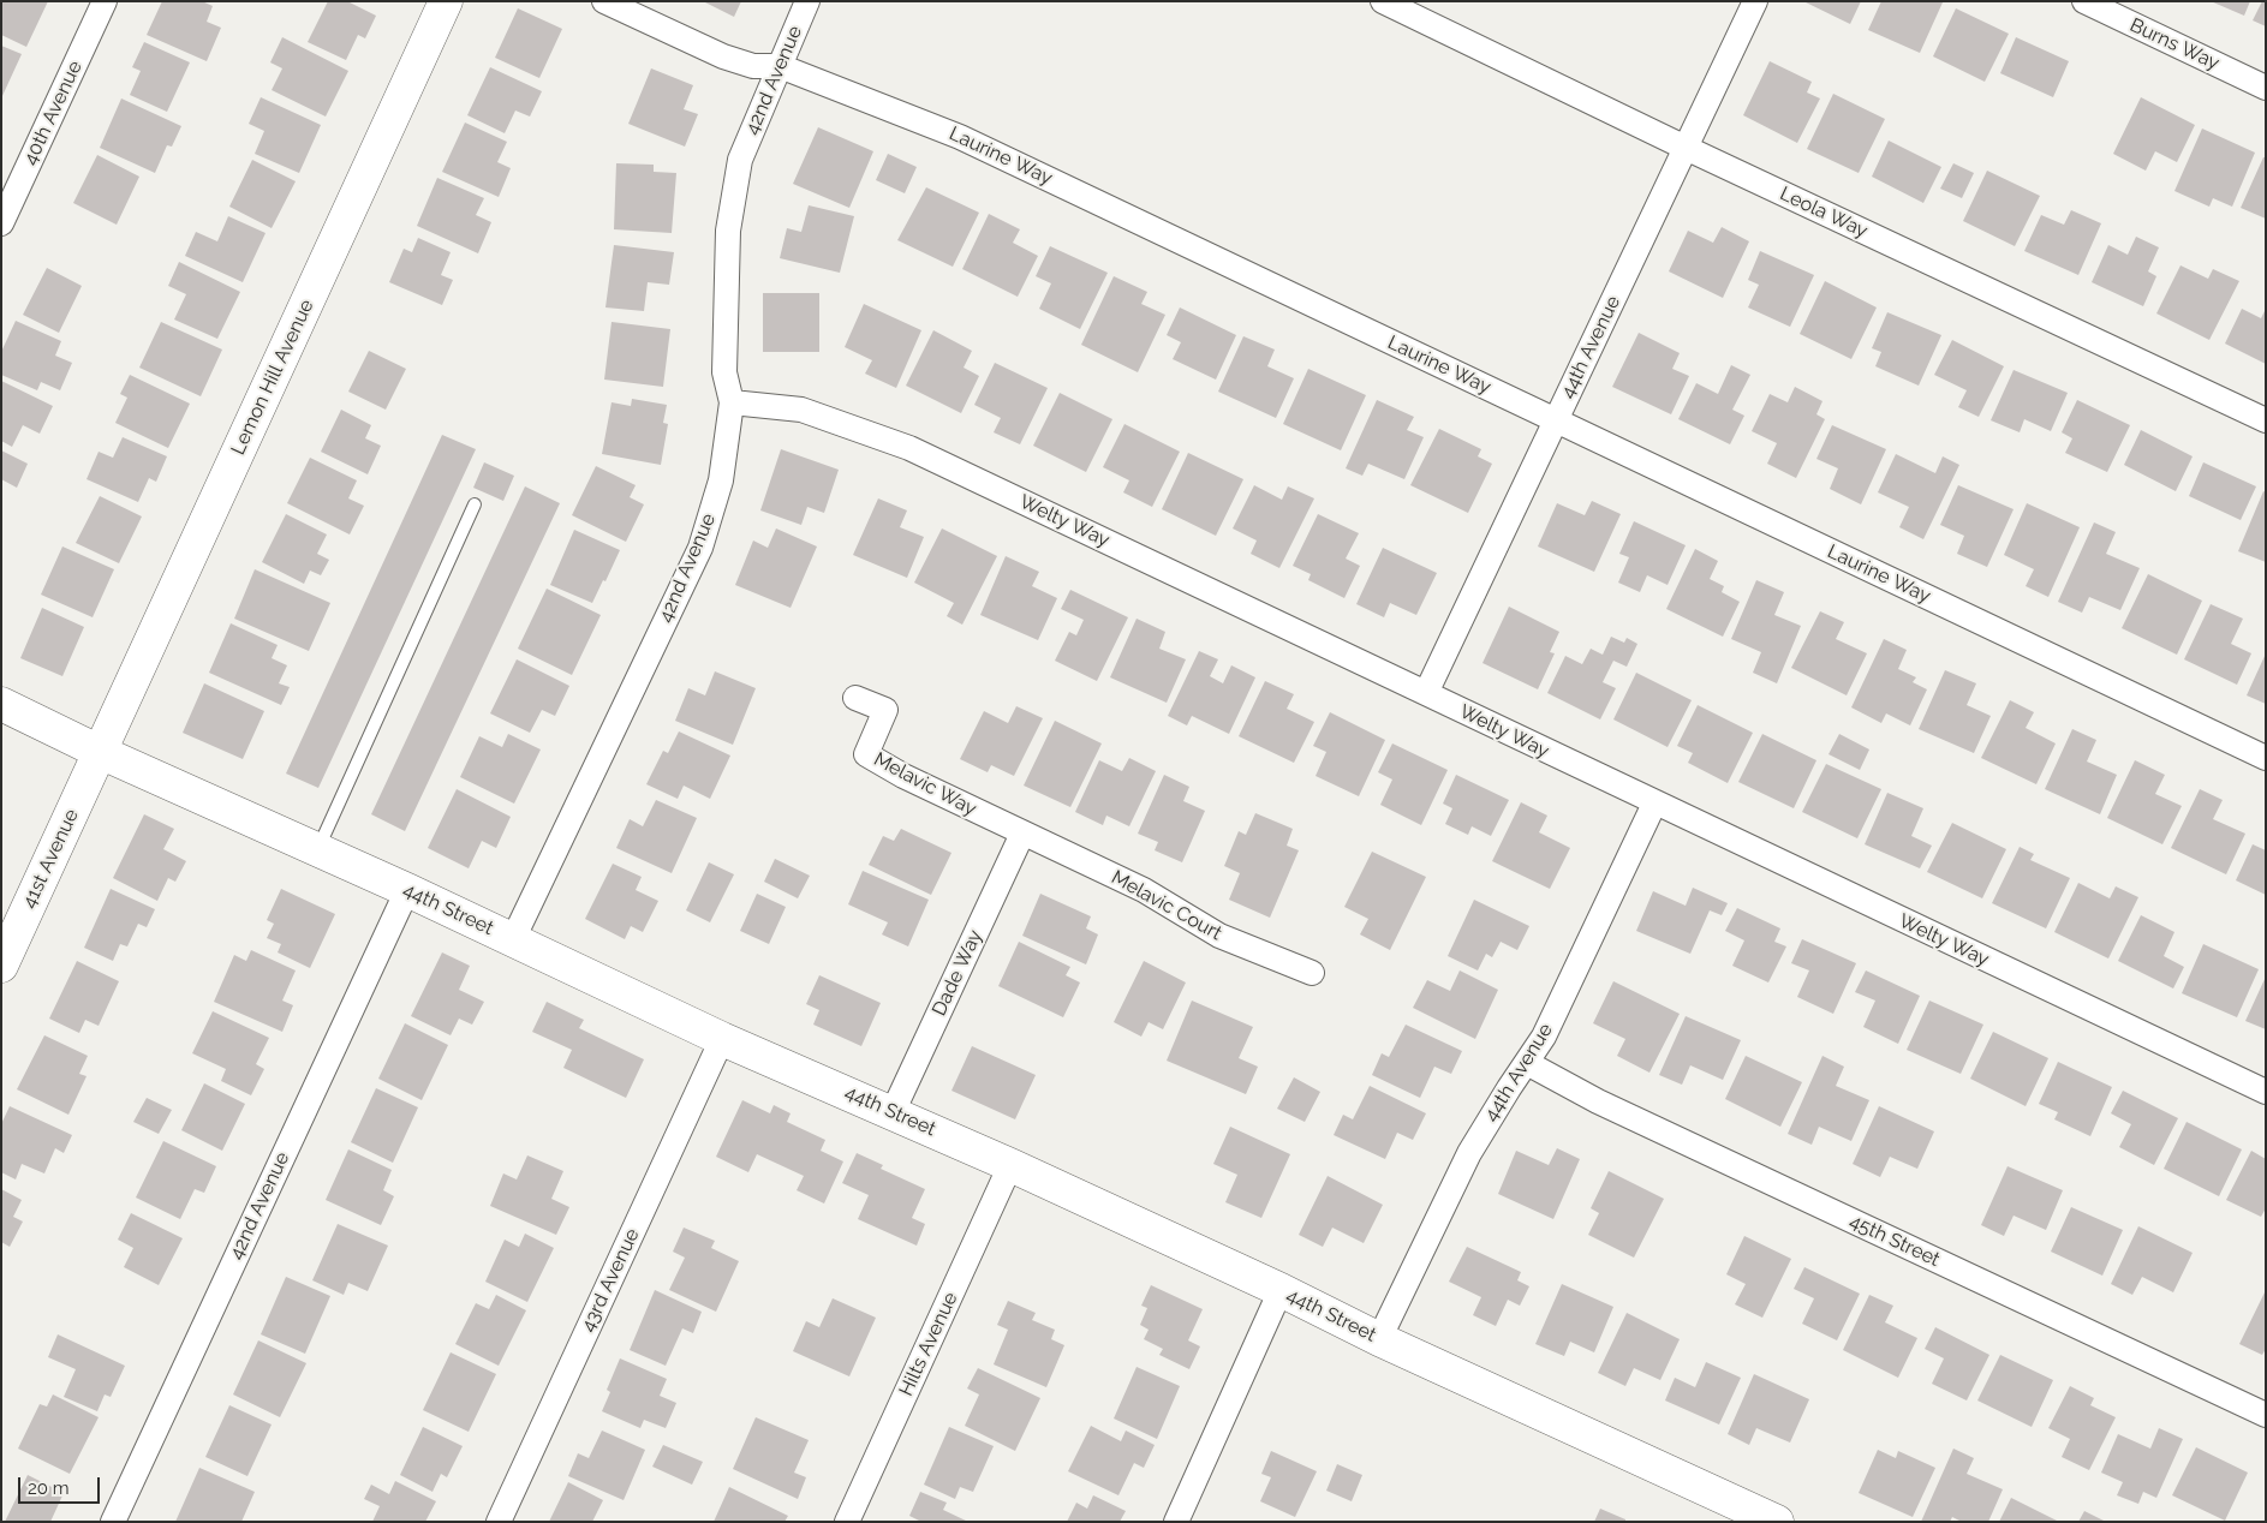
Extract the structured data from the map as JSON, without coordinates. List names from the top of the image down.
{
  "streets": {
    "street": [
      "Burns Way",
      "42nd Avenue",
      "40th Avenue",
      "Laurine Way",
      "Leola Way",
      "44th Avenue",
      "Lemon Hill Avenue",
      "Welty Way",
      "Melavic Way",
      "41st Avenue",
      "Melavic Court",
      "44th Street",
      "Dade Way",
      "45th Street",
      "43rd Avenue",
      "Hilts Avenue"
    ]
  },
  "crossings": [
    ["42nd Avenue", "Laurine Way"],
    ["42nd Avenue", "Welty Way"],
    ["42nd Avenue", "44th Street"],
    ["Laurine Way", "44th Avenue"],
    ["Leola Way", "44th Avenue"],
    ["44th Avenue", "Welty Way"],
    ["44th Avenue", "44th Street"],
    ["44th Avenue", "45th Street"],
    ["Lemon Hill Avenue", "41st Avenue"],
    ["Lemon Hill Avenue", "44th Street"],
    ["Melavic Way", "Melavic Court"],
    ["Melavic Way", "Dade Way"],
    ["41st Avenue", "44th Street"],
    ["Melavic Court", "Dade Way"],
    ["44th Street", "Dade Way"],
    ["44th Street", "43rd Avenue"],
    ["44th Street", "Hilts Avenue"]
  ],
  "scale_bar": "20 m"
}
